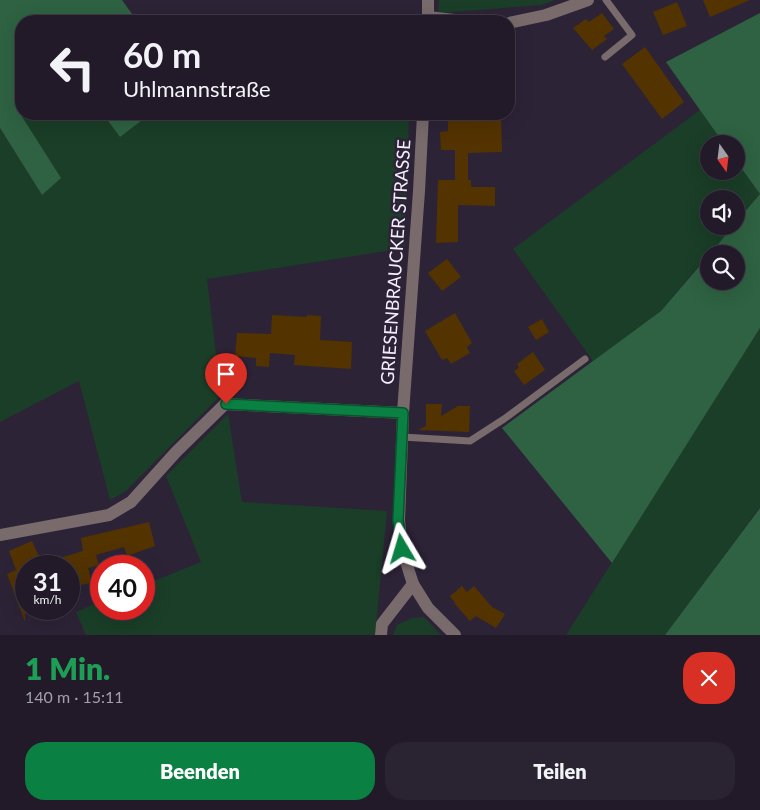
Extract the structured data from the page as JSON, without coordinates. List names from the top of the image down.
{
  "streets": {
    "street": ["GRIESENBRAUCKER STRASSE"]
  },
  "north": "bottom",
  "page": {
    "turn": ["60 m", "Uhlmannstraße"],
    "speed": "31 km/h",
    "limit": "40",
    "heading": ["1 Min.", "140 m · 15:11"],
    "buttons": ["Beenden", "Teilen"]
  }
}
